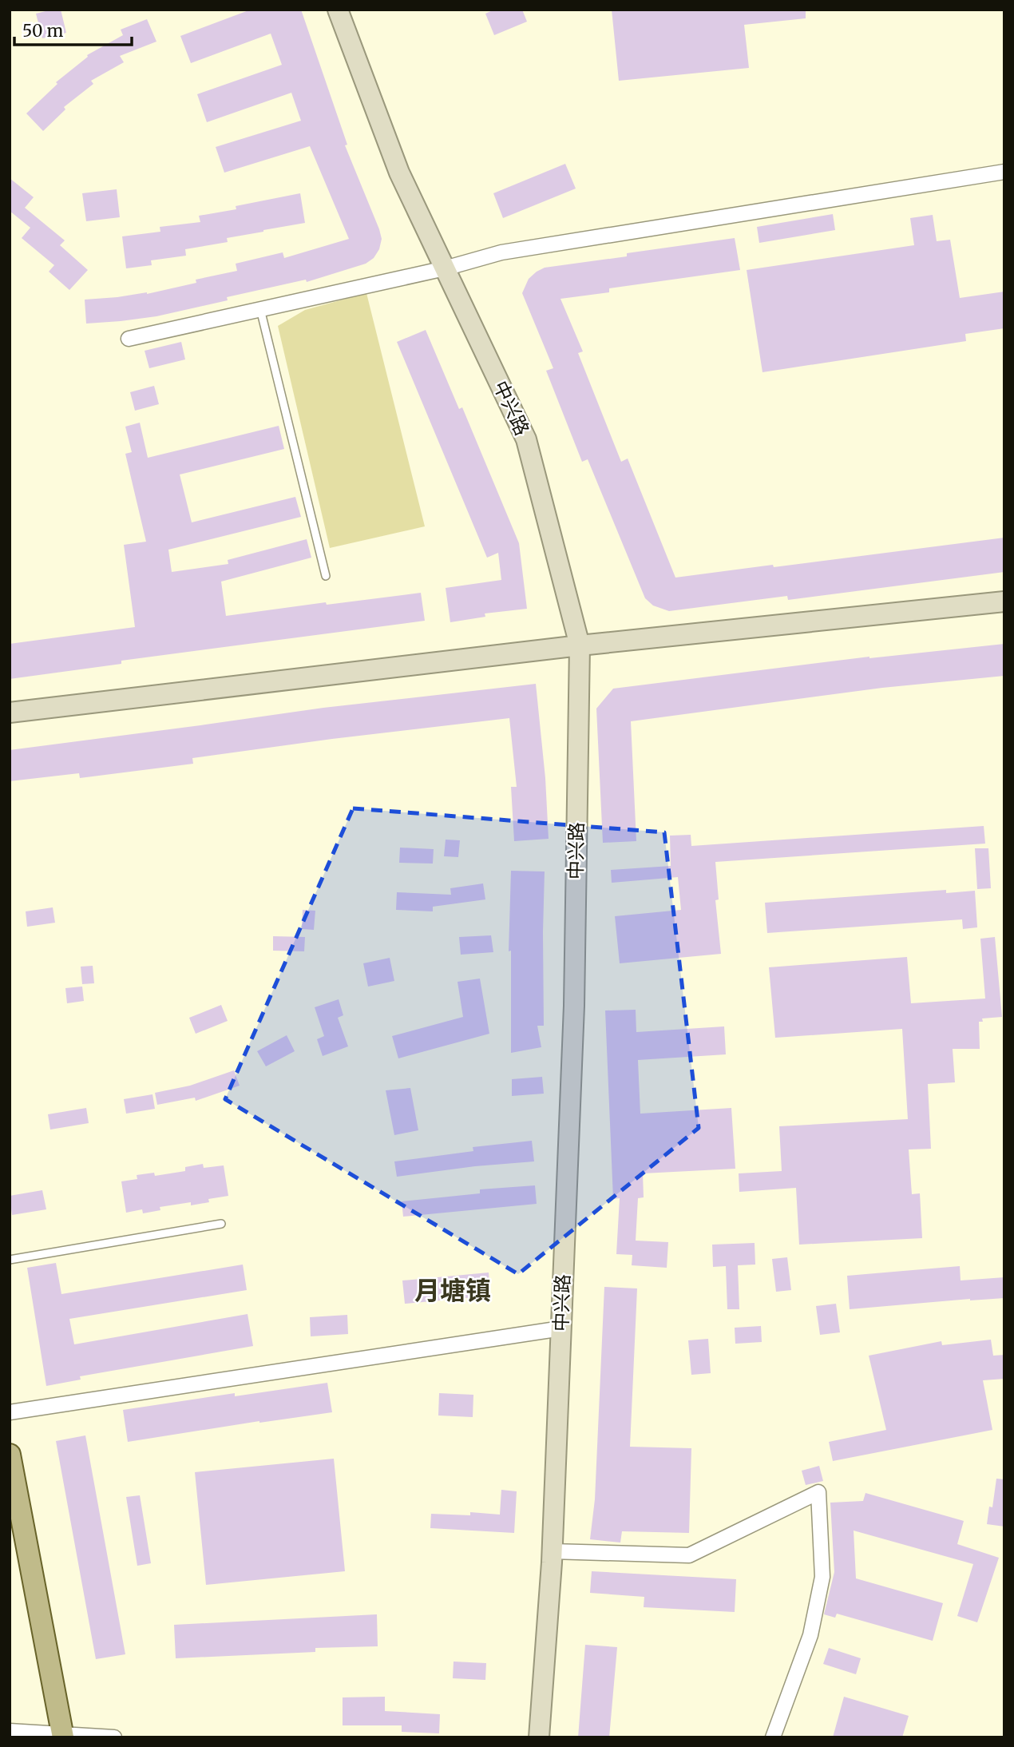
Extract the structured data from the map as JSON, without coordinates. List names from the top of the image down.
{
  "streets": {
    "main road": ["中兴路"]
  },
  "districts": ["月塘镇"],
  "scale_bar": "50 m"
}
